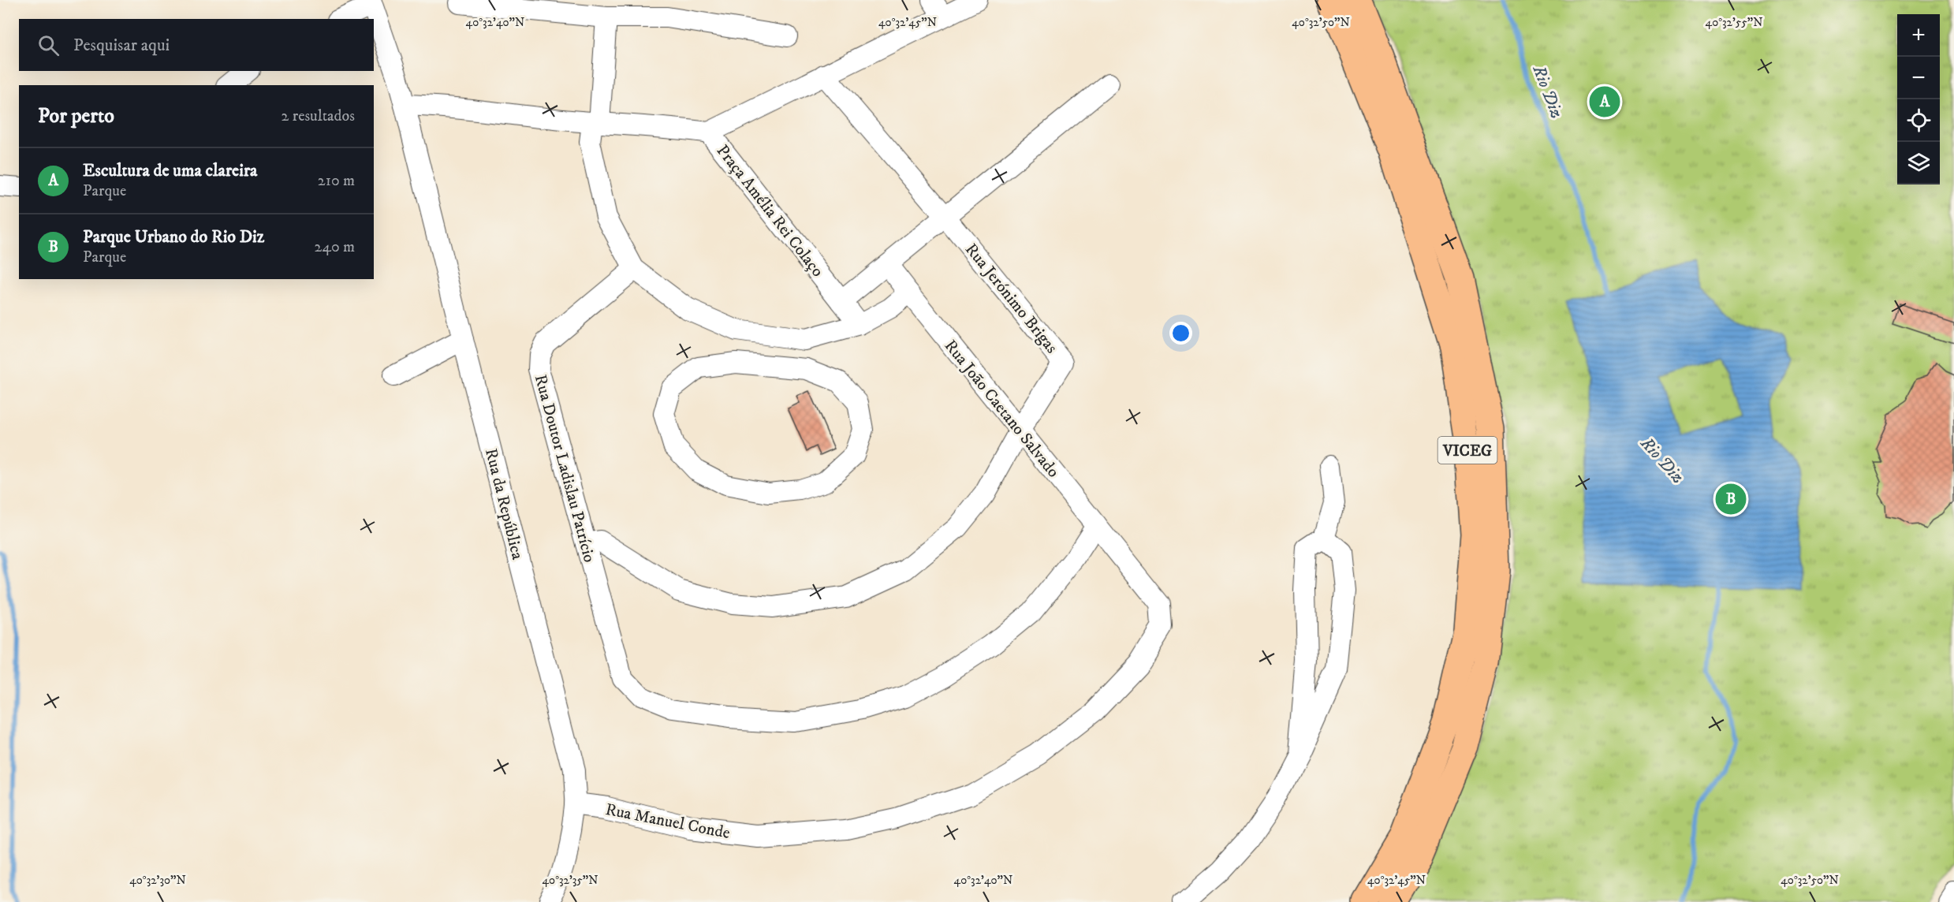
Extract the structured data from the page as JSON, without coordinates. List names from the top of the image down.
{
  "streets": {
    "highway": ["VICEG"],
    "street": [
      "Praça Amélia Rei Colaço",
      "Rua Jerónimo Brigas",
      "Rua João Caetano Salvado",
      "Rua Doutor Ladislau Patrício",
      "Rua da República",
      "Rua Manuel Conde"
    ]
  },
  "crossings": [
    ["Rua Jerónimo Brigas", "Rua João Caetano Salvado"],
    ["Rua João Caetano Salvado", "Rua Doutor Ladislau Patrício"],
    ["Rua João Caetano Salvado", "Rua Manuel Conde"],
    ["Rua Doutor Ladislau Patrício", "Rua Manuel Conde"],
    ["Rua da República", "Rua Manuel Conde"]
  ],
  "water": ["Rio Diz"],
  "page": {
    "map_buttons": ["+", "−"],
    "search": "Pesquisar aqui",
    "pins": ["A", "B"],
    "heading": ["Por perto", "2 resultados"],
    "list": [
      {
        "mark": "A",
        "name": "Escultura de uma clareira",
        "note": "Parque",
        "value": "210 m"
      },
      {
        "mark": "B",
        "name": "Parque Urbano do Rio Diz",
        "note": "Parque",
        "value": "240 m"
      }
    ]
  },
  "coordinates": [
    "40°32'40\"N",
    "40°32'45\"N",
    "40°32'50\"N",
    "40°32'55\"N",
    "40°32'30\"N",
    "40°32'35\"N"
  ]
}
